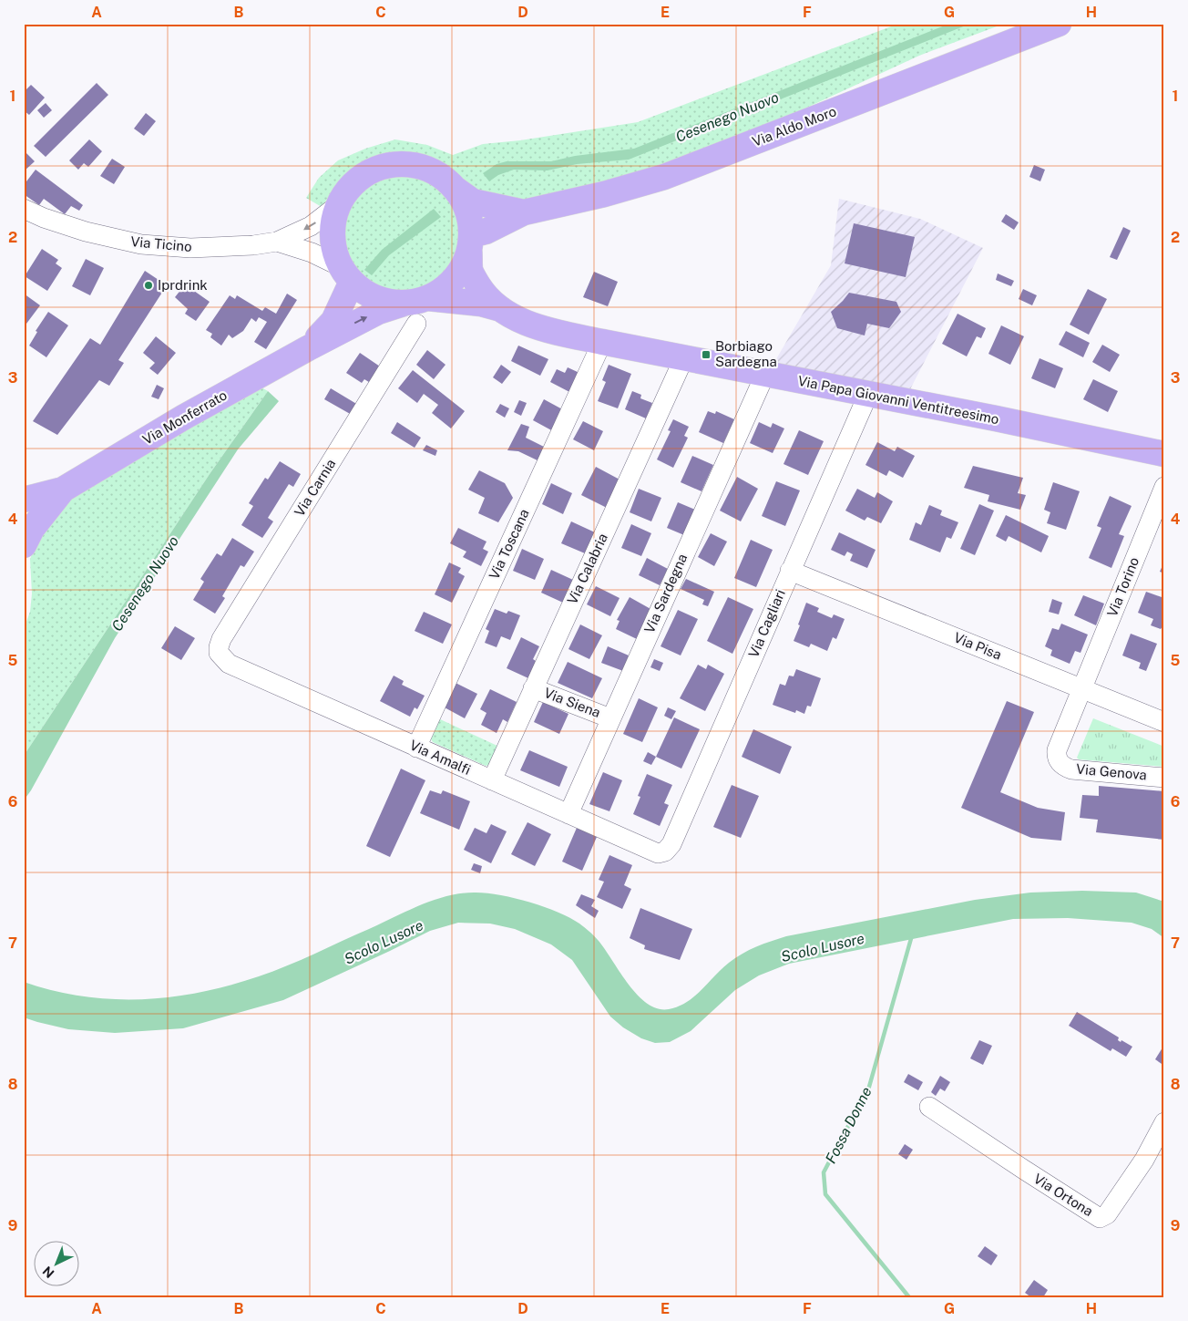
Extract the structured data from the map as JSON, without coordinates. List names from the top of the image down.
{
  "streets": {
    "main road": ["Via Aldo Moro", "Via Papa Giovanni Ventitreesimo", "Via Monferrato"],
    "street": [
      "Via Ticino",
      "Via Carnia",
      "Via Toscana",
      "Via Calabria",
      "Via Torino",
      "Via Sardegna",
      "Via Cagliari",
      "Via Pisa",
      "Via Siena",
      "Via Amalfi",
      "Via Genova",
      "Via Ortona"
    ]
  },
  "crossings": [
    ["Via Aldo Moro", "Via Ticino"],
    ["Via Aldo Moro", "Via Papa Giovanni Ventitreesimo"],
    ["Via Aldo Moro", "Via Monferrato"],
    ["Via Aldo Moro", "Via Carnia"],
    ["Via Ticino", "Via Papa Giovanni Ventitreesimo"],
    ["Via Ticino", "Via Monferrato"],
    ["Via Ticino", "Via Carnia"],
    ["Via Papa Giovanni Ventitreesimo", "Via Monferrato"],
    ["Via Papa Giovanni Ventitreesimo", "Via Carnia"],
    ["Via Papa Giovanni Ventitreesimo", "Via Toscana"],
    ["Via Papa Giovanni Ventitreesimo", "Via Calabria"],
    ["Via Papa Giovanni Ventitreesimo", "Via Sardegna"],
    ["Via Papa Giovanni Ventitreesimo", "Via Cagliari"],
    ["Via Monferrato", "Via Carnia"],
    ["Via Carnia", "Via Amalfi"],
    ["Via Toscana", "Via Amalfi"],
    ["Via Calabria", "Via Siena"],
    ["Via Calabria", "Via Amalfi"],
    ["Via Torino", "Via Pisa"],
    ["Via Torino", "Via Genova"],
    ["Via Sardegna", "Via Siena"],
    ["Via Sardegna", "Via Amalfi"],
    ["Via Cagliari", "Via Pisa"],
    ["Via Cagliari", "Via Amalfi"],
    ["Via Pisa", "Via Genova"]
  ],
  "water": ["Cesenego Nuovo", "Scolo Lusore", "Fossa Donne"],
  "places": {
    "other": ["Iprdrink"],
    "transit": ["Borbiago Sardegna"]
  },
  "north": "bottom left",
  "grid": {
    "columns": [
      "A",
      "B",
      "C",
      "D",
      "E",
      "F",
      "G",
      "H"
    ],
    "rows": [
      "1",
      "2",
      "3",
      "4",
      "5",
      "6",
      "7",
      "8",
      "9"
    ]
  }
}
